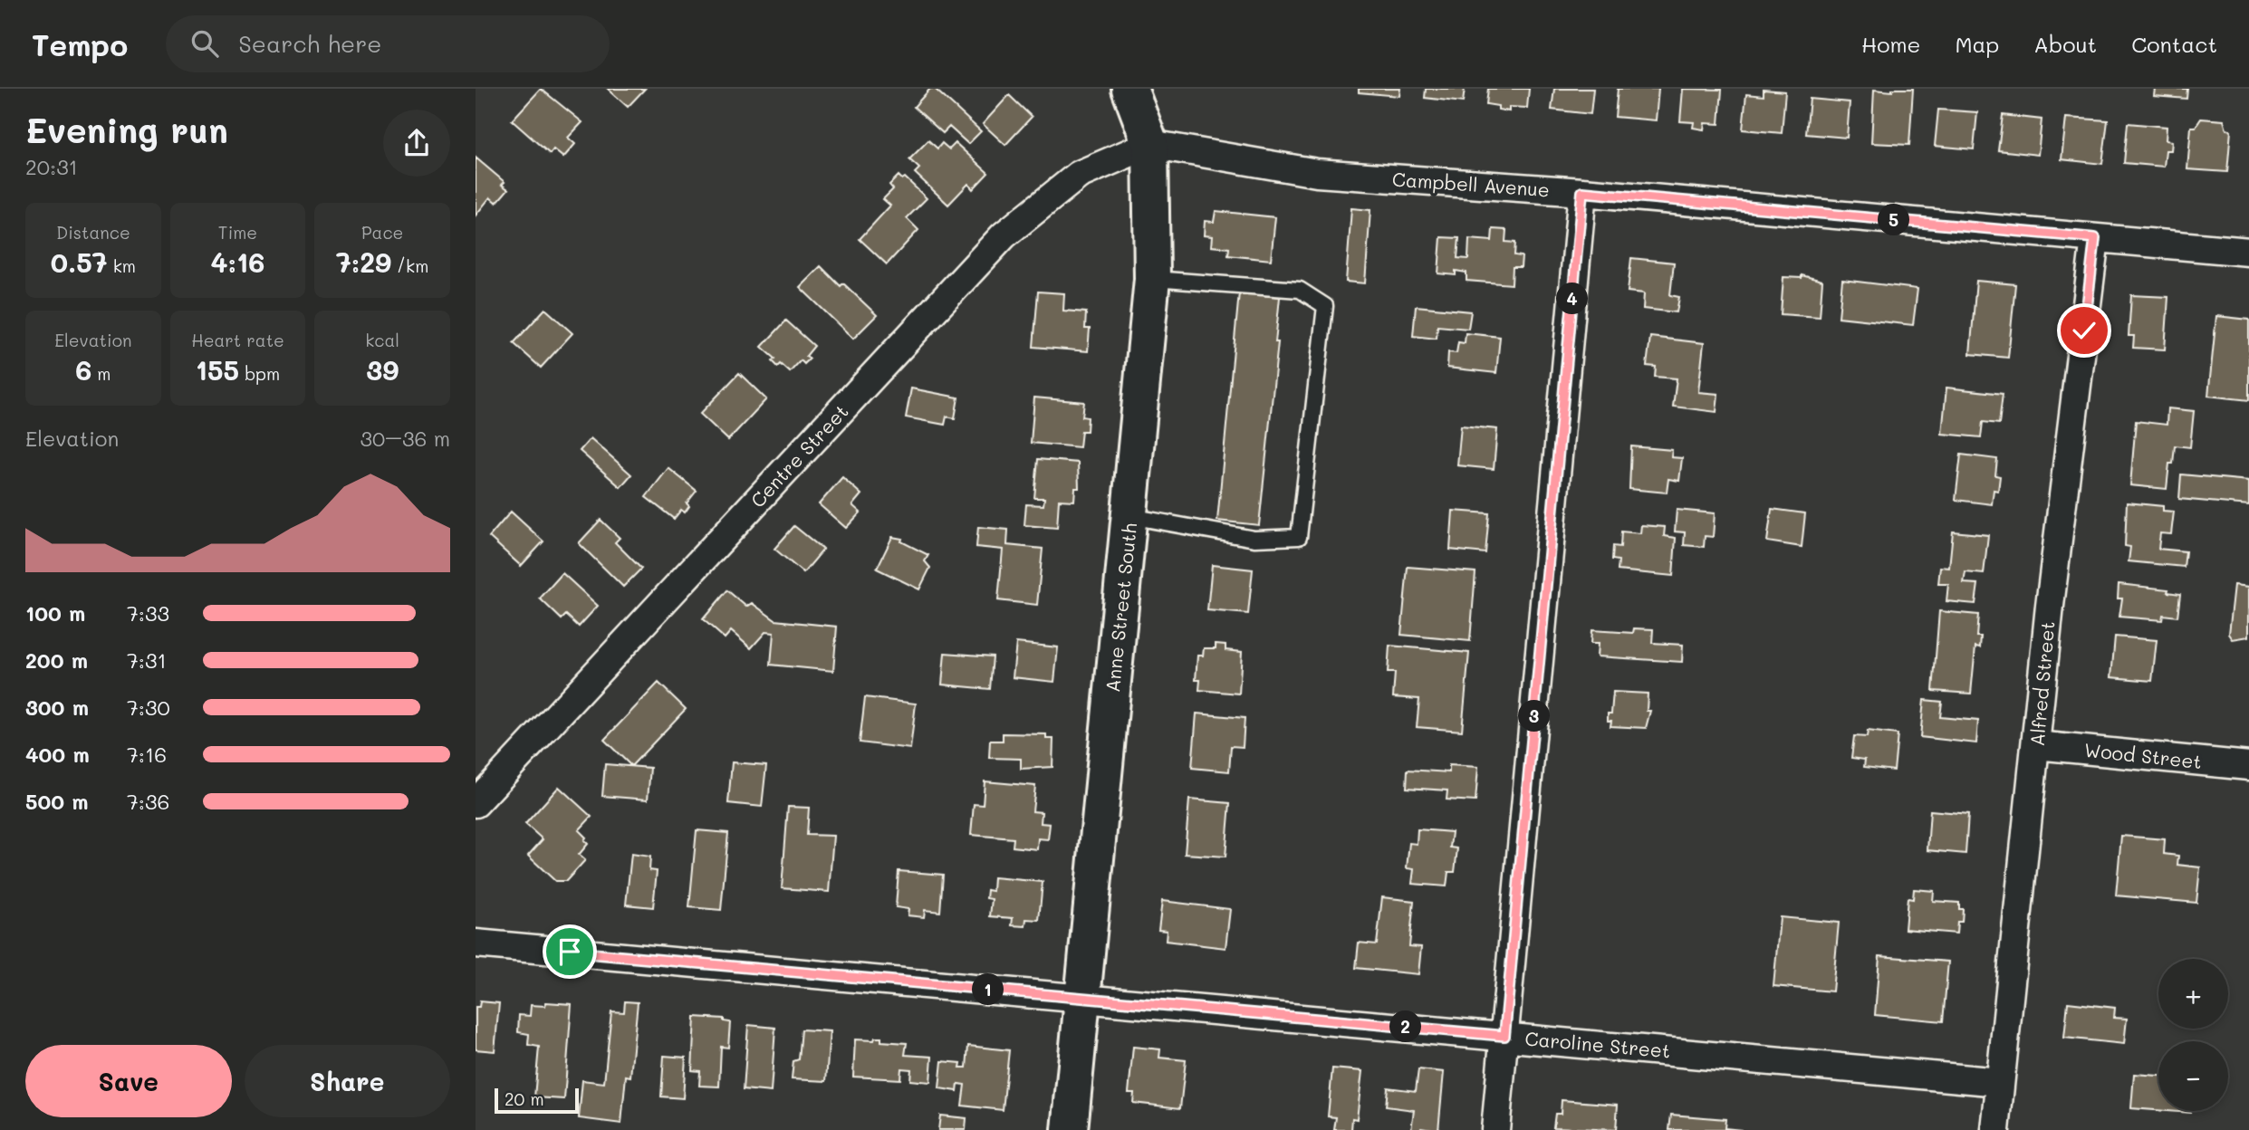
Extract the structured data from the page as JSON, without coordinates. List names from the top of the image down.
{
  "streets": {
    "street": [
      "Campbell Avenue",
      "Centre Street",
      "Anne Street South",
      "Alfred Street",
      "Wood Street",
      "Caroline Street"
    ]
  },
  "crossings": [
    ["Campbell Avenue", "Centre Street"],
    ["Campbell Avenue", "Anne Street South"],
    ["Campbell Avenue", "Alfred Street"],
    ["Centre Street", "Anne Street South"],
    ["Anne Street South", "Caroline Street"],
    ["Alfred Street", "Wood Street"],
    ["Alfred Street", "Caroline Street"]
  ],
  "scale_bar": "20 m",
  "page": {
    "header": "Tempo",
    "search": "Search here",
    "nav": [
      "Home",
      "Map",
      "About",
      "Contact"
    ],
    "heading": ["Evening run", "20:31"],
    "stats": [
      ["Distance", "0.57 km"],
      ["Time", "4:16"],
      ["Pace", "7:29 /km"],
      ["Elevation", "6 m"],
      ["Heart rate", "155 bpm"],
      ["kcal", "39"]
    ],
    "pins": [
      "5",
      "4",
      "3",
      "1",
      "2"
    ],
    "chart": ["Elevation", "30–36 m"],
    "list": [
      {
        "name": "100 m",
        "note": "7:33"
      },
      {
        "name": "200 m",
        "note": "7:31"
      },
      {
        "name": "300 m",
        "note": "7:30"
      },
      {
        "name": "400 m",
        "note": "7:16"
      },
      {
        "name": "500 m",
        "note": "7:36"
      }
    ],
    "map_buttons": ["+", "−"],
    "buttons": ["Save", "Share"],
    "scale": "20 m"
  }
}
